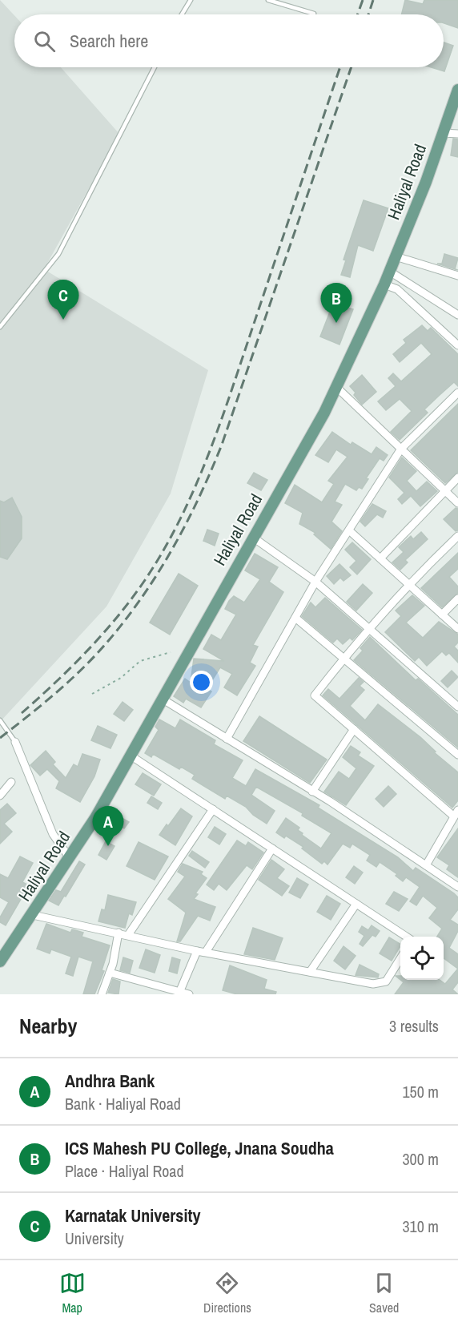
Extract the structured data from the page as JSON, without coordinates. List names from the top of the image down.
{
  "streets": {
    "main road": ["Haliyal Road"]
  },
  "page": {
    "search": "Search here",
    "pins": ["C", "B", "A"],
    "heading": ["Nearby", "3 results"],
    "list": [
      {
        "mark": "A",
        "name": "Andhra Bank",
        "note": "Bank · Haliyal Road",
        "value": "150 m"
      },
      {
        "mark": "B",
        "name": "ICS Mahesh PU College, Jnana Soudha",
        "note": "Place · Haliyal Road",
        "value": "300 m"
      },
      {
        "mark": "C",
        "name": "Karnatak University",
        "note": "University",
        "value": "310 m"
      }
    ],
    "nav": ["Map", "Directions", "Saved"]
  }
}
